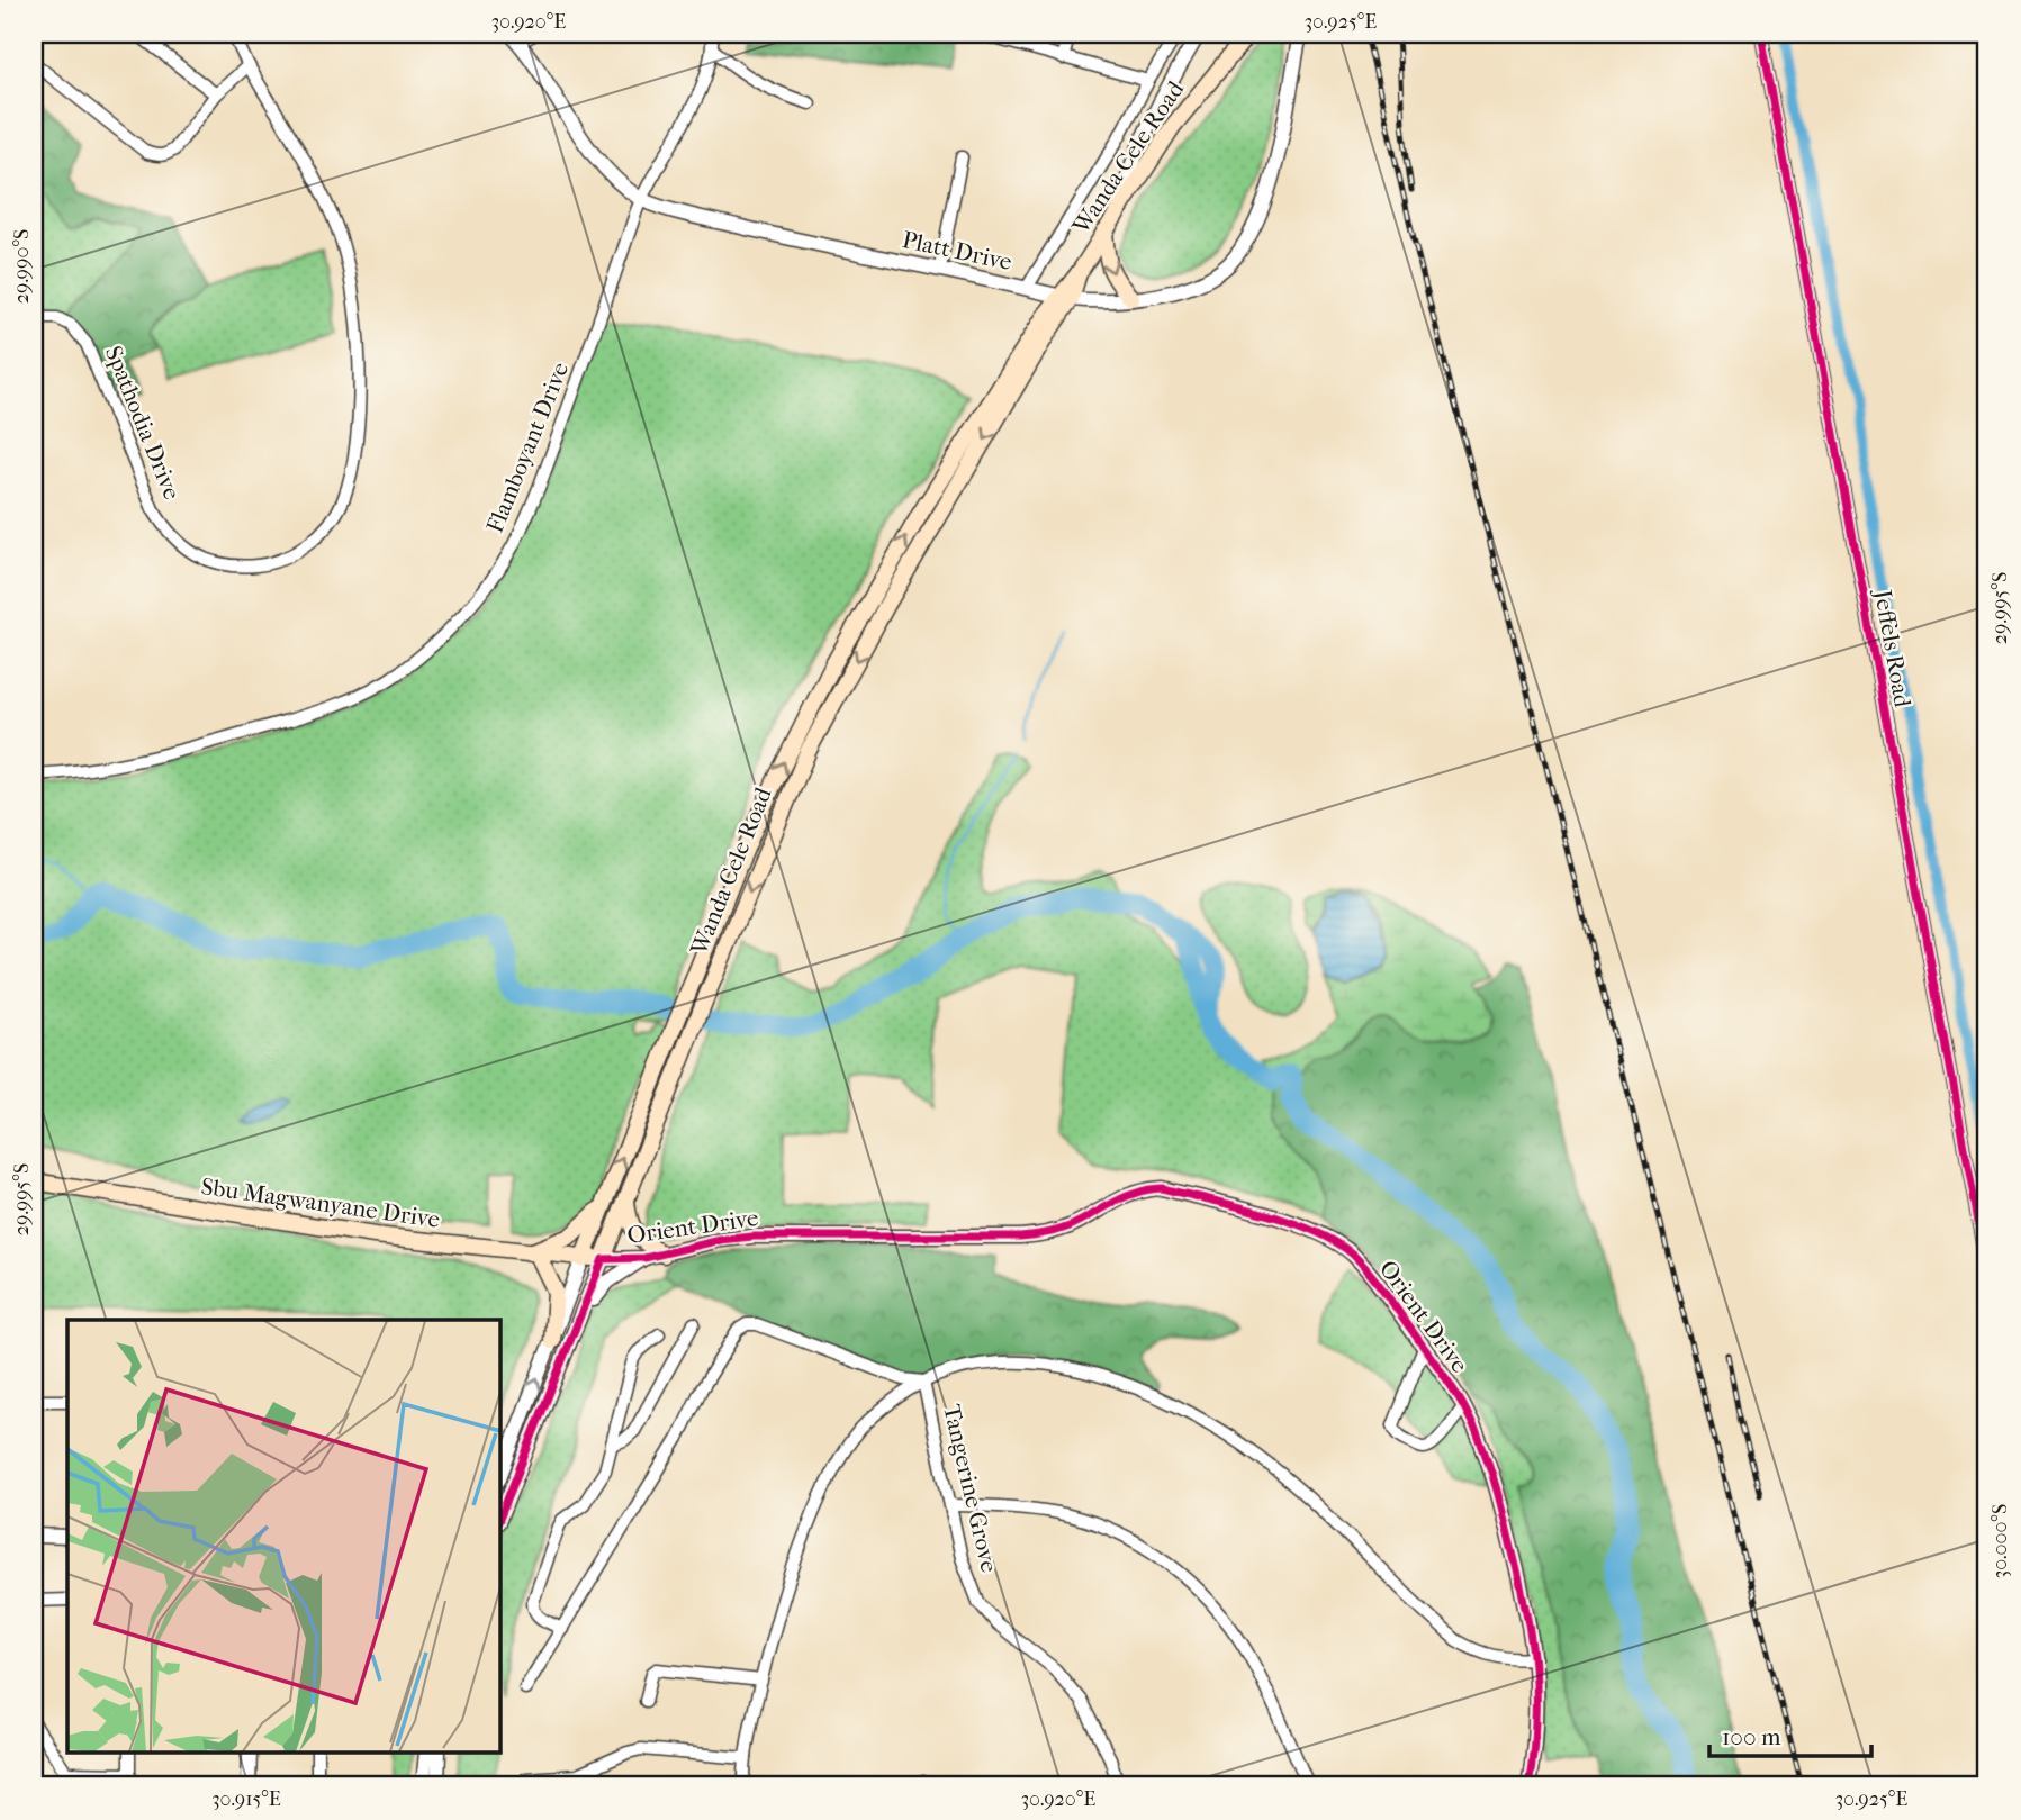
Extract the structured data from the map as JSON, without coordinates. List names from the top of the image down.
{
  "streets": {
    "main road": ["Wanda Cele Road", "Sbu Magwanyane Drive"],
    "street": [
      "Platt Drive",
      "Spathodia Drive",
      "Flamboyant Drive",
      "Jeffels Road",
      "Orient Drive",
      "Tangerine Grove"
    ]
  },
  "crossings": [
    ["Wanda Cele Road", "Platt Drive"],
    ["Wanda Cele Road", "Sbu Magwanyane Drive"],
    ["Wanda Cele Road", "Orient Drive"],
    ["Platt Drive", "Flamboyant Drive"],
    ["Sbu Magwanyane Drive", "Orient Drive"]
  ],
  "scale_bar": "100 m",
  "coordinates": [
    "30.920°E",
    "30.925°E",
    "29.990°S",
    "29.995°S",
    "30.000°S",
    "30.915°E"
  ]
}
